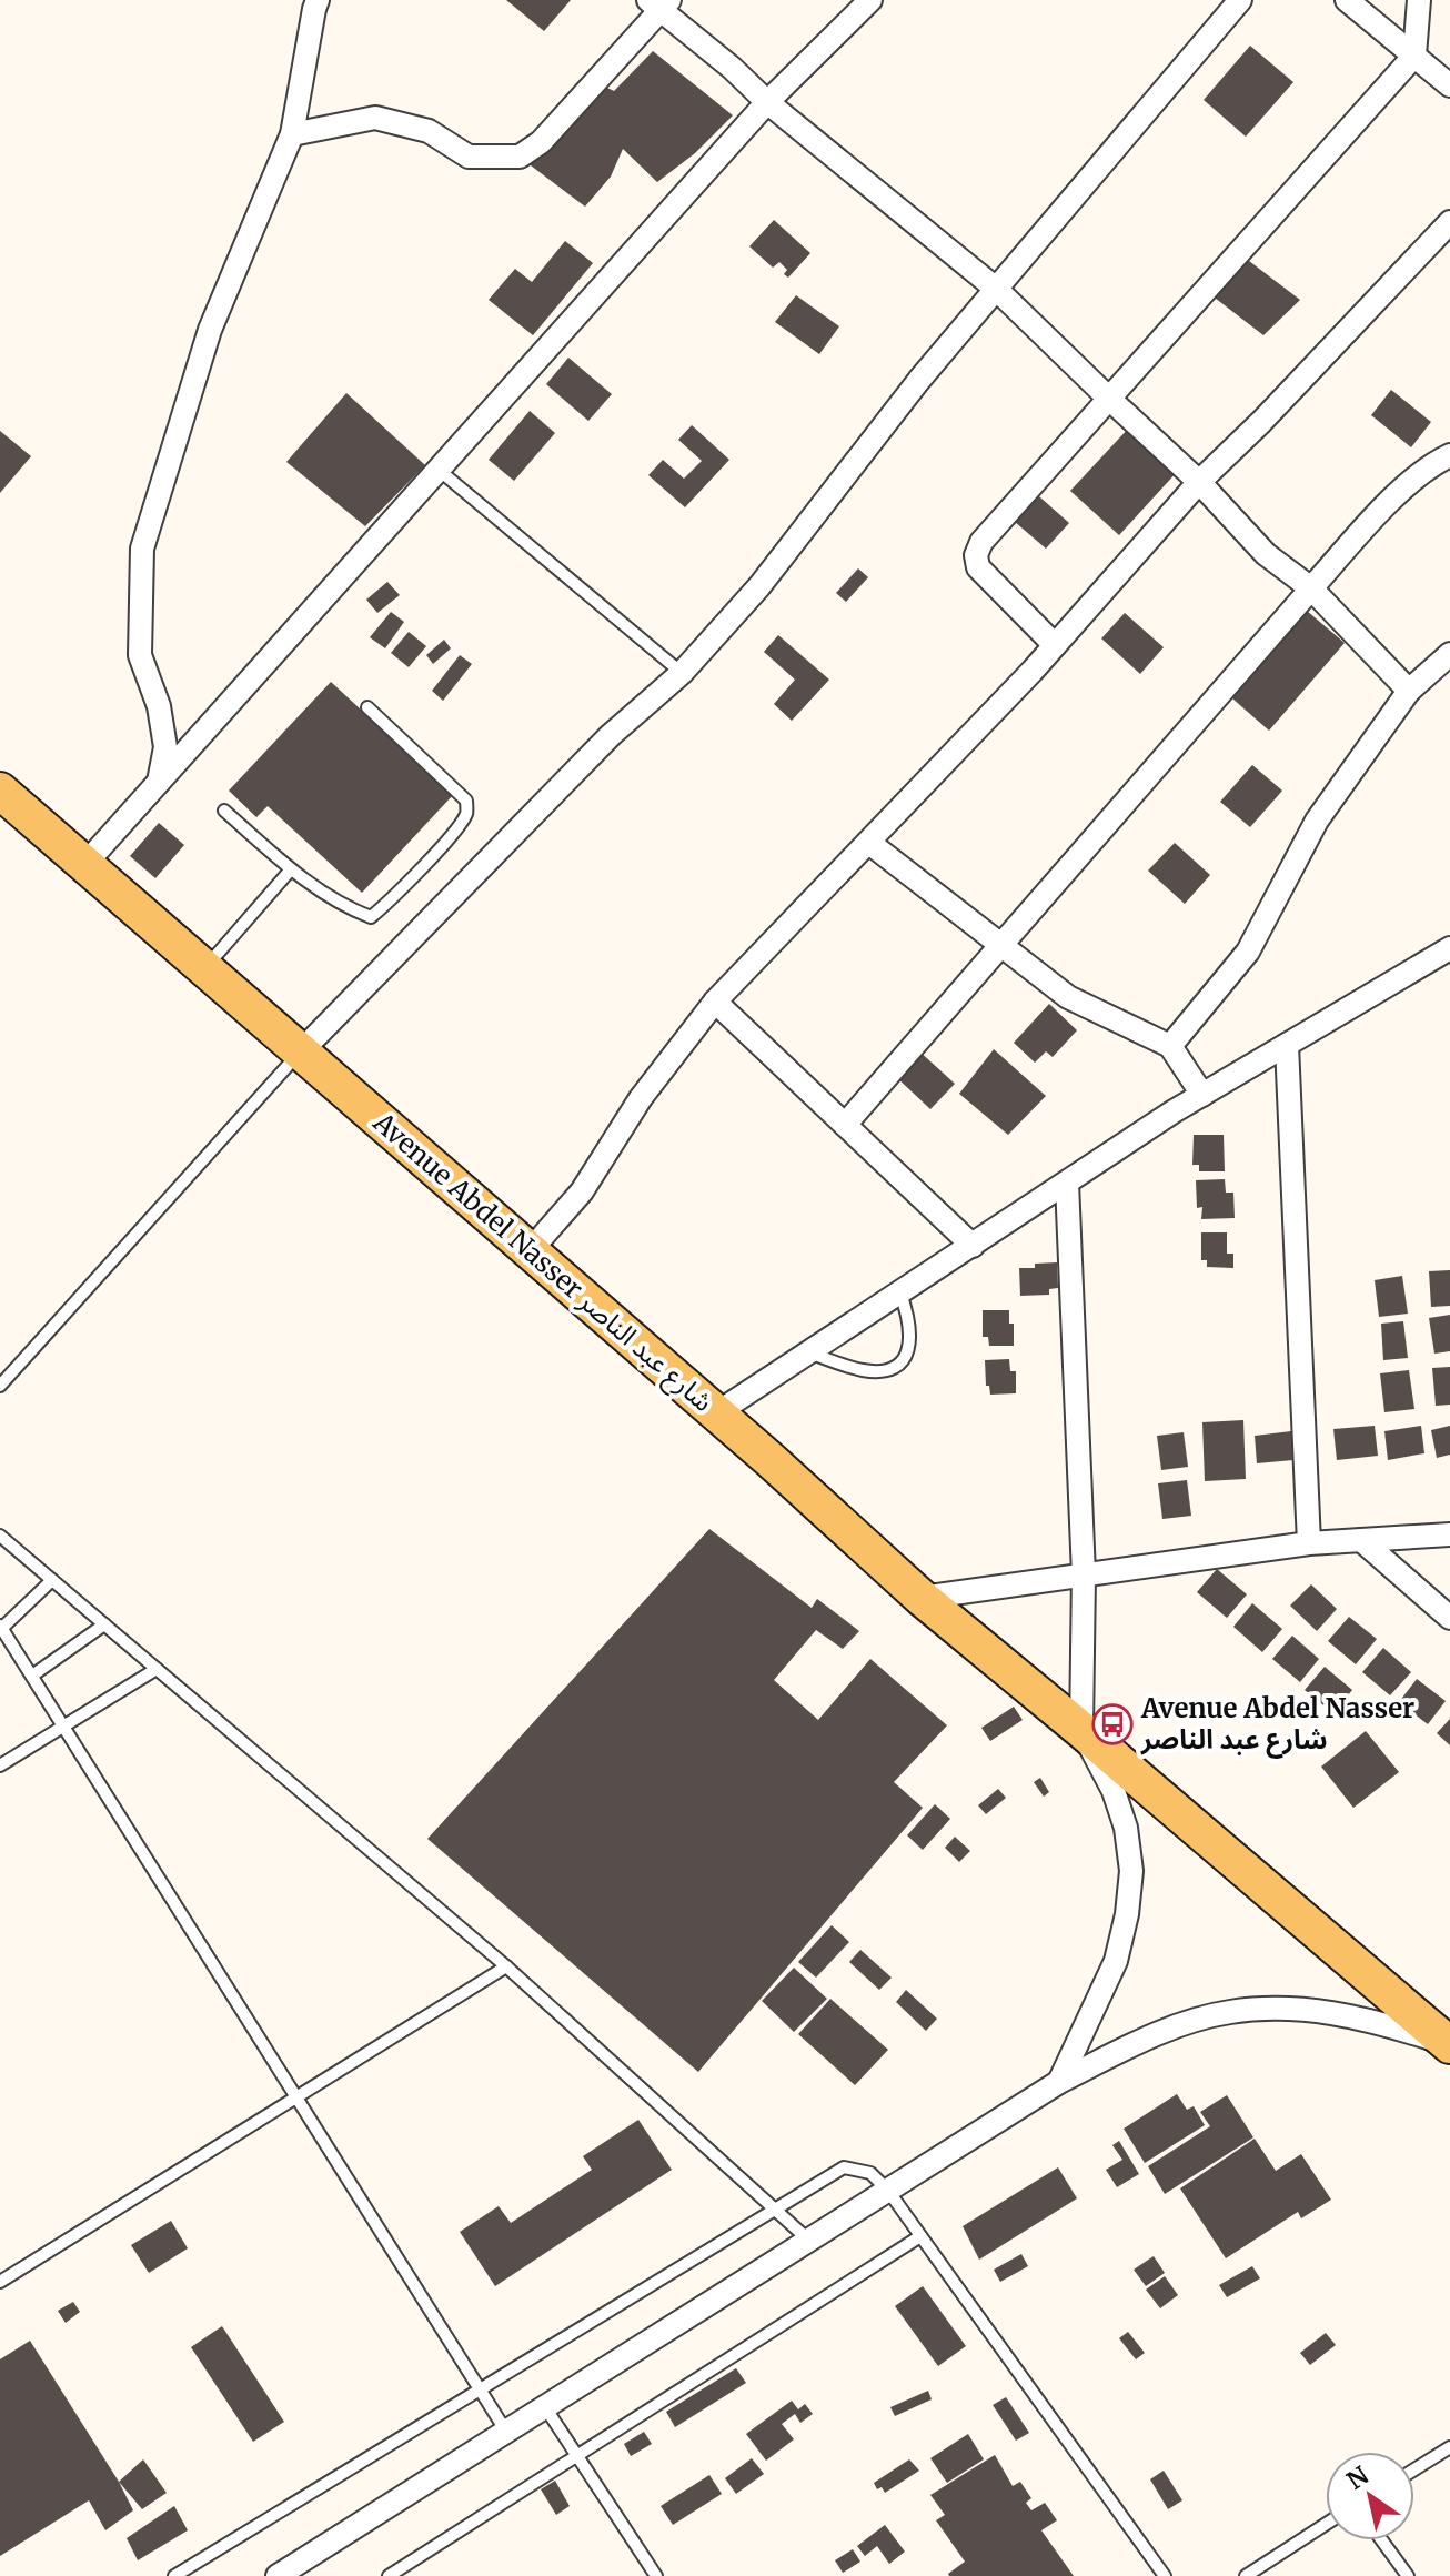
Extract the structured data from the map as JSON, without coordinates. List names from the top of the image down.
{
  "streets": {
    "main road": ["Avenue Abdel Nasser شارع عبد الناصر"]
  },
  "places": {
    "bus stop": ["Avenue Abdel Nasser شارع عبد الناصر"]
  },
  "north": "top left"
}
